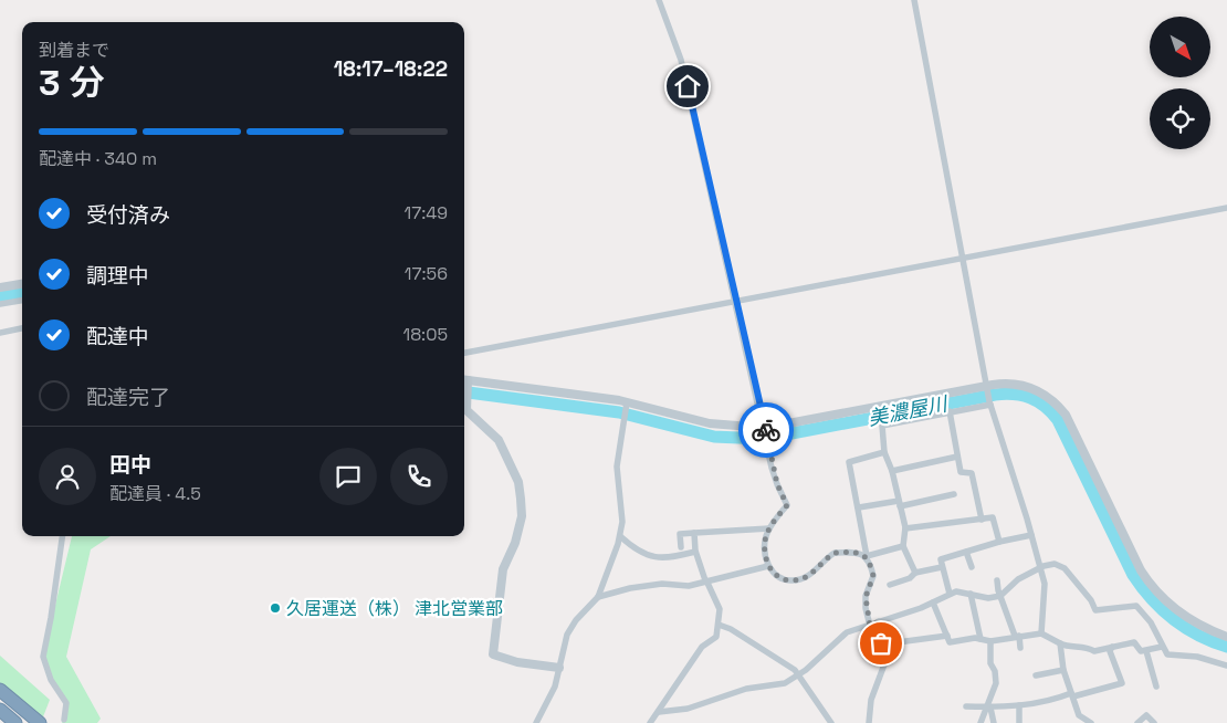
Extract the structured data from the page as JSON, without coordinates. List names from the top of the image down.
{
  "water": ["美濃屋川"],
  "places": ["久居運送（株） 津北営業部"],
  "north": "bottom right",
  "page": {
    "heading": ["3 分", "到着まで", "18:17–18:22"],
    "panel": ["田中", "配達員 · 4.5"],
    "bar": "配達中 · 340 m",
    "list": [
      ["受付済み", "17:49"],
      ["調理中", "17:56"],
      ["配達中", "18:05"],
      "配達完了"
    ]
  }
}
